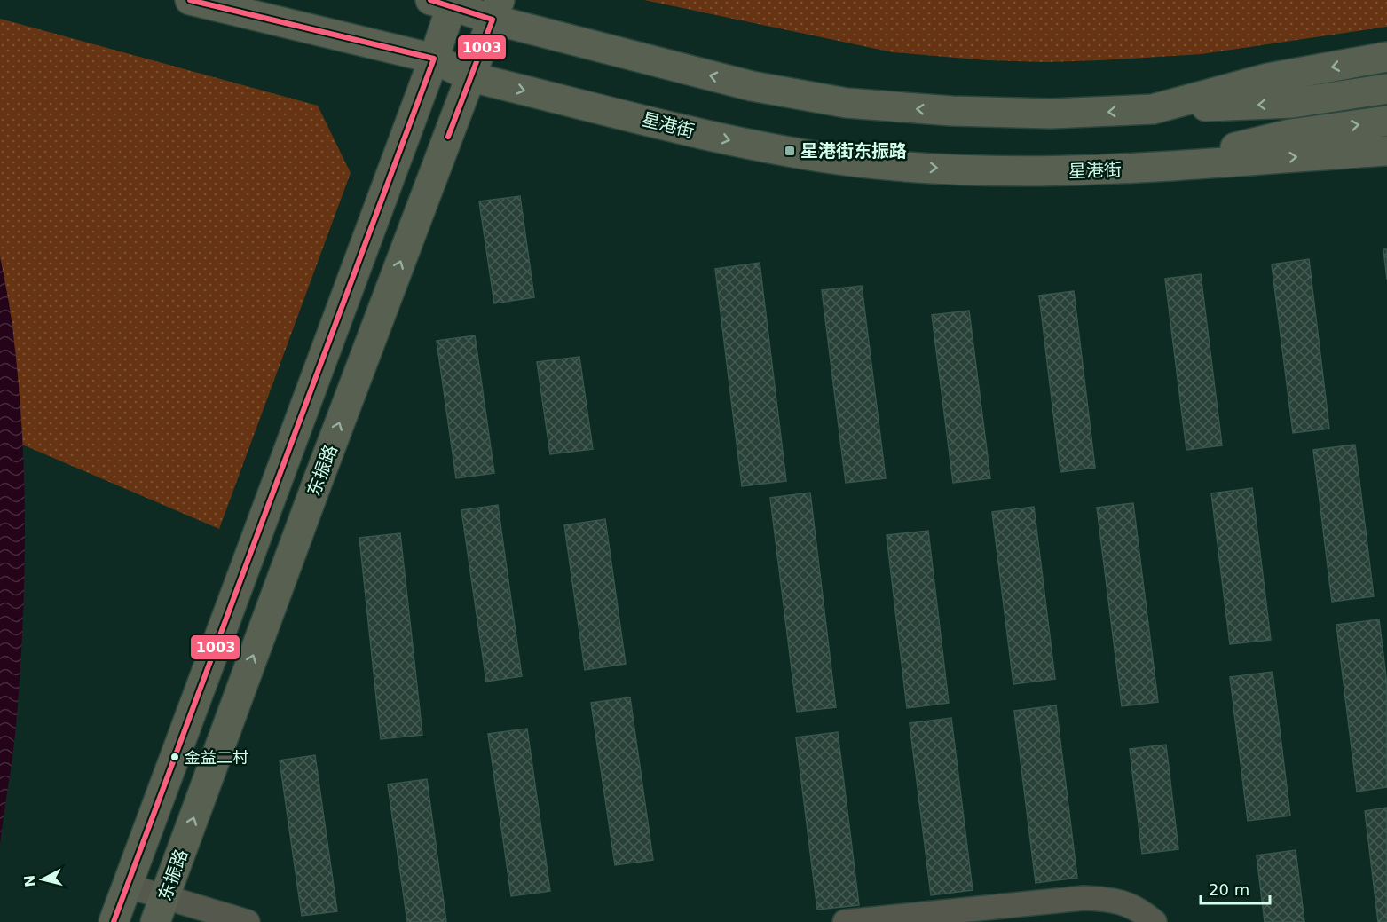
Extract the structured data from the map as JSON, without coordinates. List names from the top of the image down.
{
  "streets": {
    "main road": ["星港街", "东振路"]
  },
  "crossings": [
    ["星港街", "东振路"]
  ],
  "places": {
    "transit": ["星港街东振路"],
    "other": ["金益二村"]
  },
  "lines": ["transit line 1003"],
  "scale_bar": "20 m",
  "north": "left"
}
